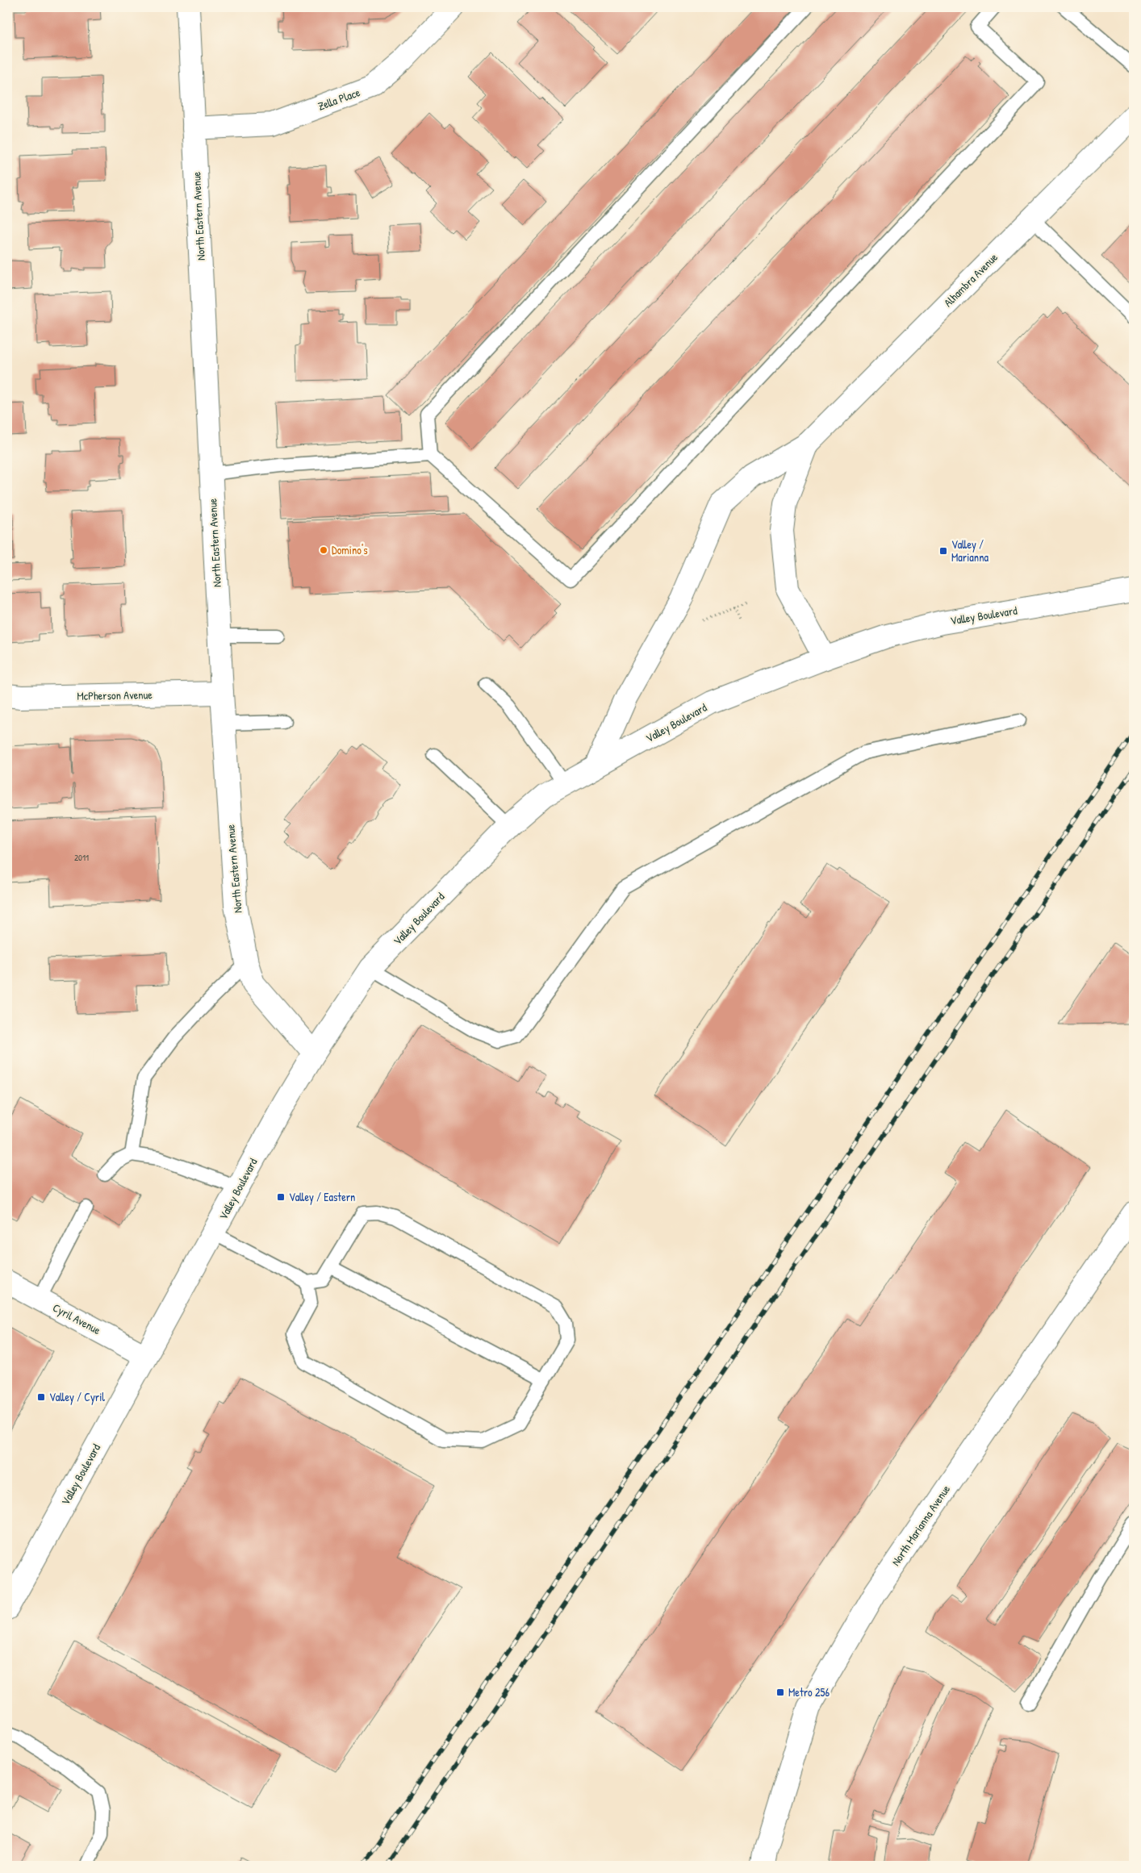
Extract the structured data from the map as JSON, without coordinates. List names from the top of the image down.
{
  "streets": {
    "main road": [
      "Zella Place",
      "North Eastern Avenue",
      "Alhambra Avenue",
      "Valley Boulevard",
      "McPherson Avenue",
      "Cyril Avenue",
      "North Marianna Avenue"
    ]
  },
  "crossings": [
    ["Zella Place", "North Eastern Avenue"],
    ["North Eastern Avenue", "Valley Boulevard"],
    ["North Eastern Avenue", "McPherson Avenue"],
    ["Valley Boulevard", "Cyril Avenue"]
  ],
  "places": {
    "other": ["Domino's"],
    "transit": [
      "Valley / Marianna",
      "Valley / Eastern",
      "Valley / Cyril",
      "Metro 256"
    ]
  },
  "house_numbers": ["2011"]
}
